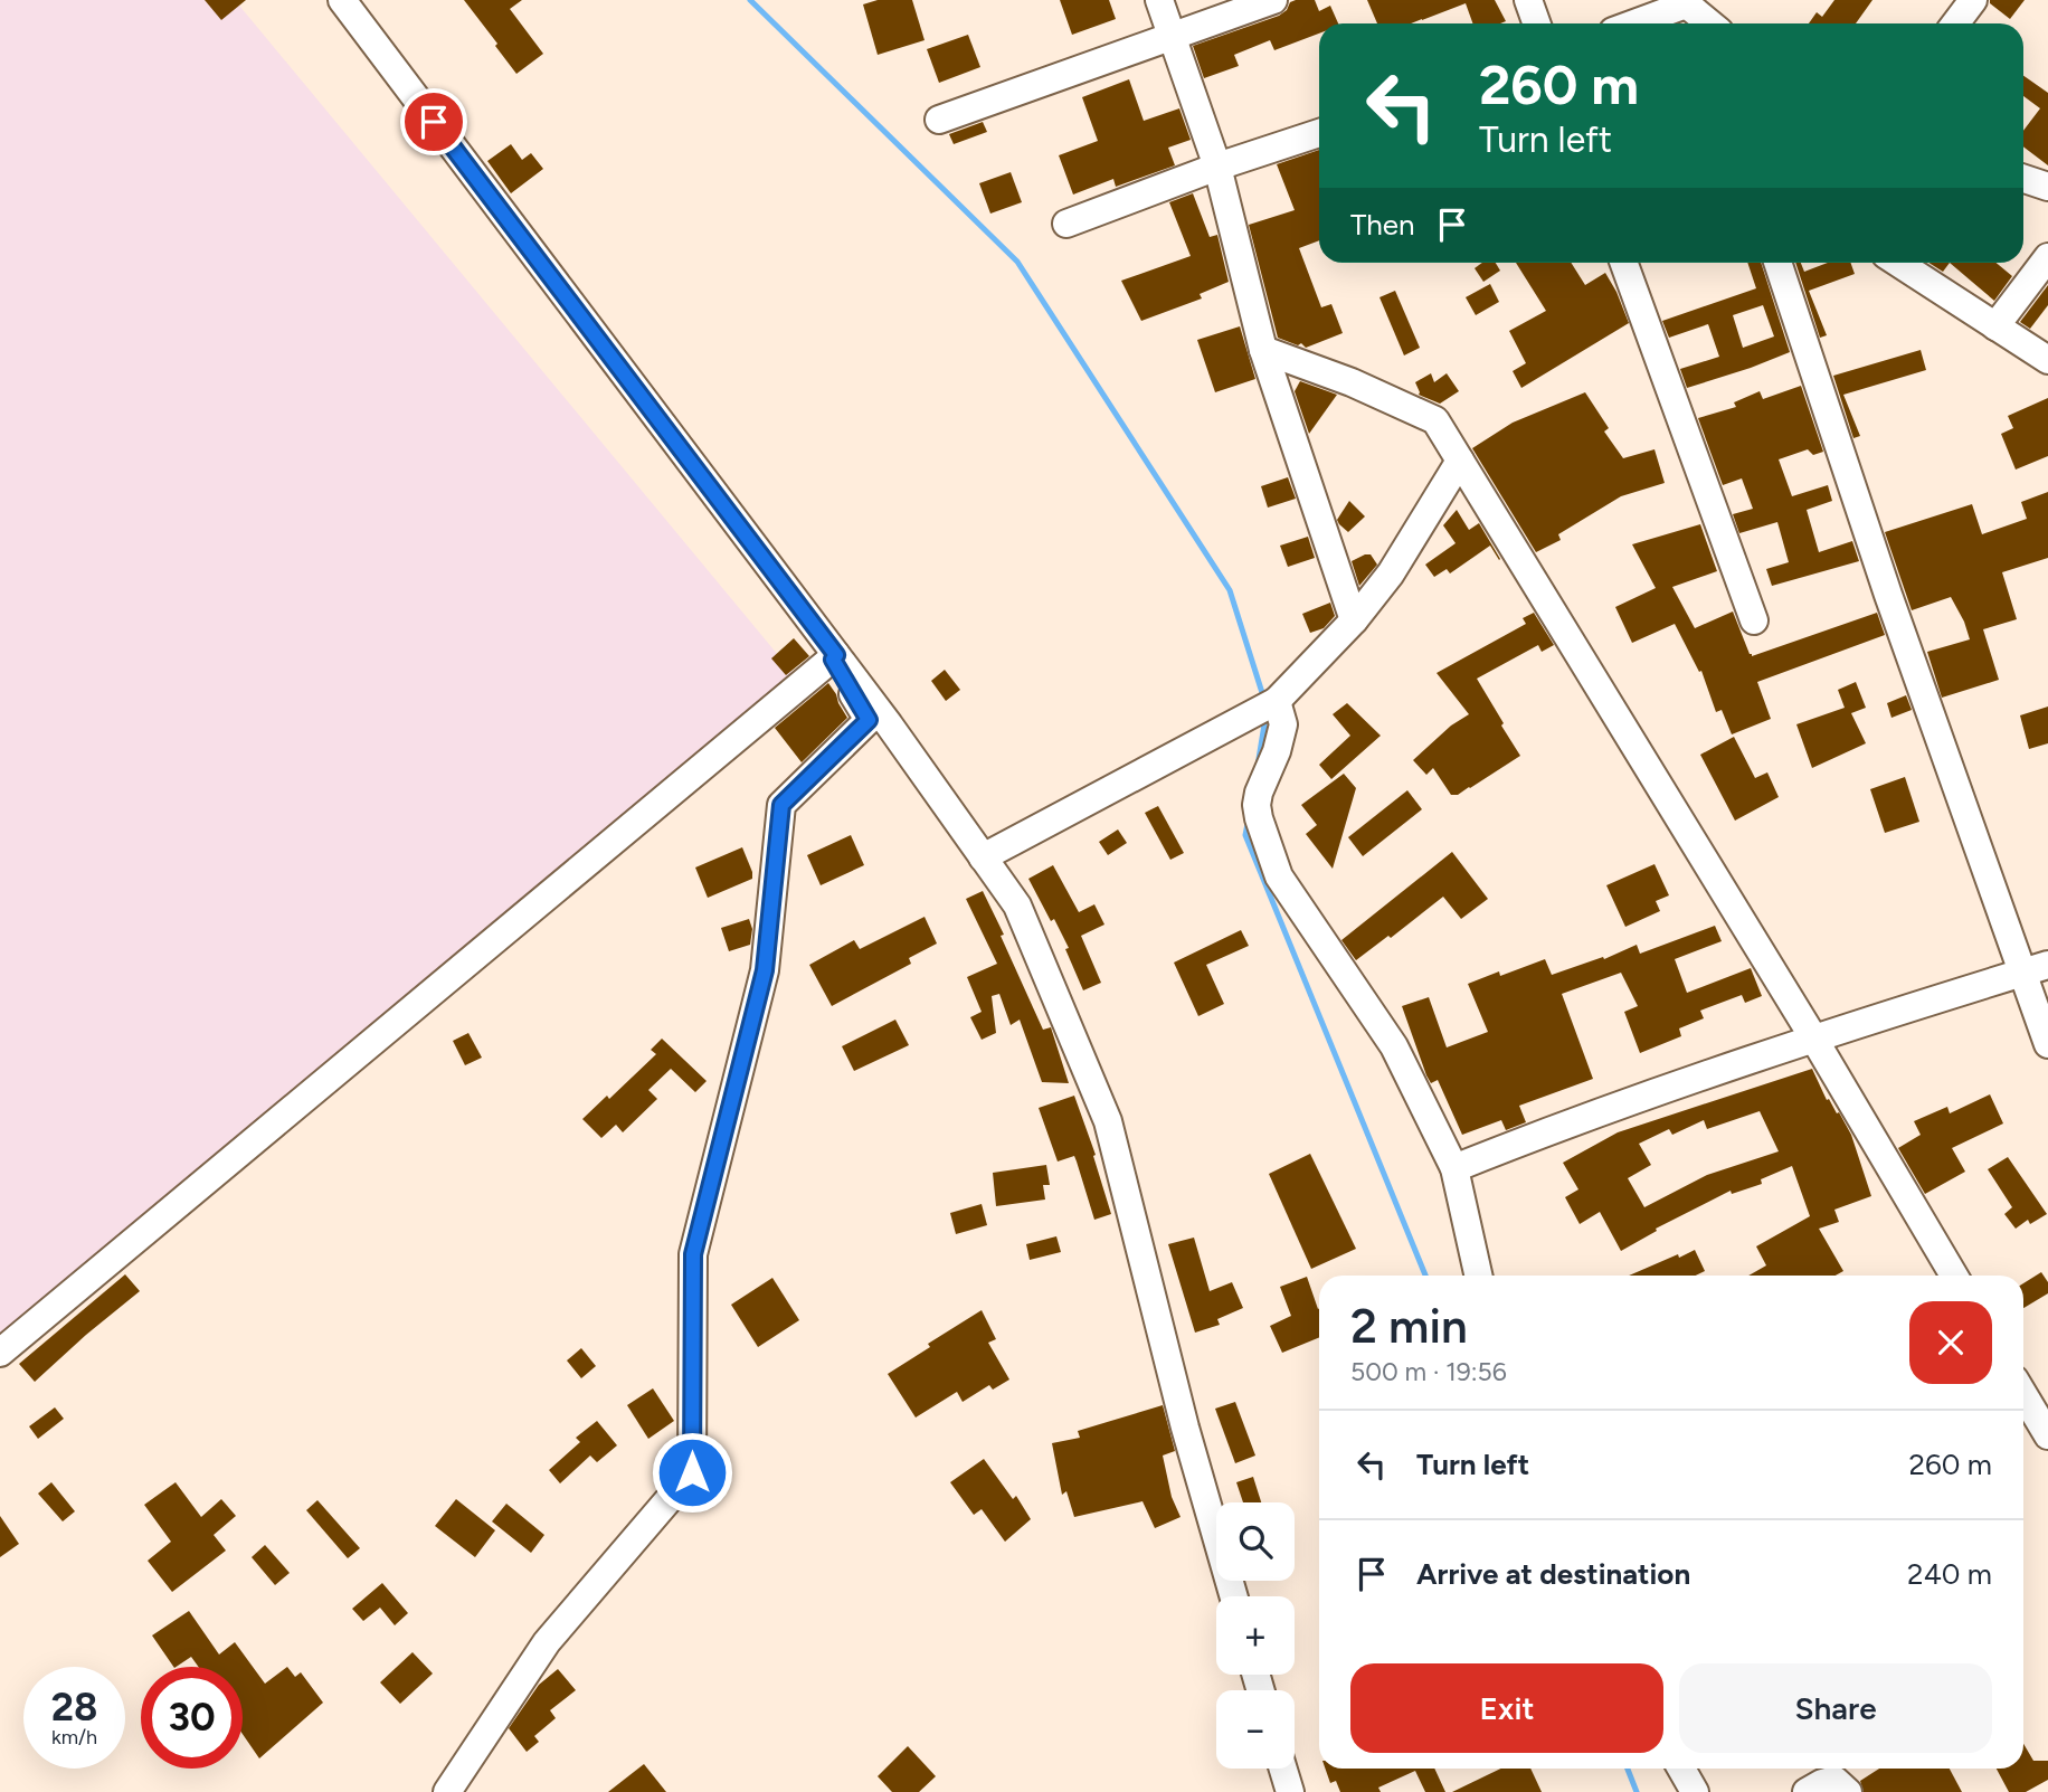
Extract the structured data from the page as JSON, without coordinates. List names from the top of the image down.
{
  "page": {
    "turn": ["260 m", "Turn left"],
    "then": "Then",
    "heading": ["2 min", "500 m · 19:56"],
    "list": [
      {
        "name": "Turn left",
        "value": "260 m"
      },
      {
        "name": "Arrive at destination",
        "value": "240 m"
      }
    ],
    "map_buttons": ["+", "−"],
    "buttons": ["Exit", "Share"],
    "speed": "28 km/h",
    "limit": "30"
  }
}
